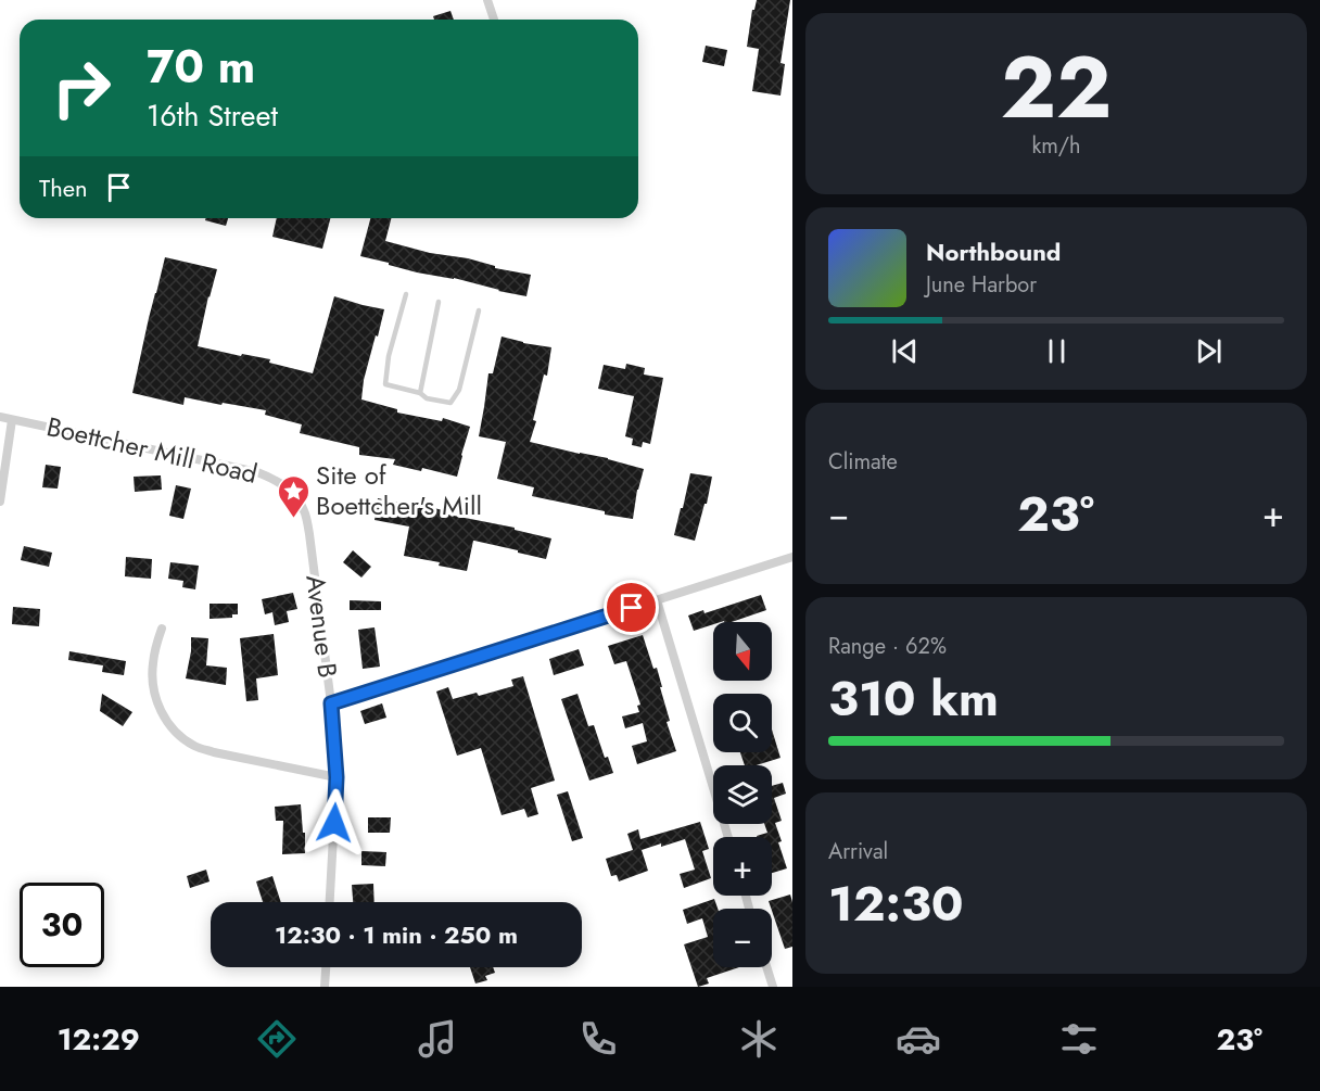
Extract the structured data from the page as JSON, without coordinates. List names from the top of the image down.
{
  "streets": {
    "street": ["Boettcher Mill Road", "Avenue B"]
  },
  "crossings": [
    ["Boettcher Mill Road", "Avenue B"]
  ],
  "places": {
    "place": ["Site of Boettcher's Mill"]
  },
  "north": "bottom",
  "page": {
    "tile": [
      ["22", "km/h"],
      "Climate",
      ["Range · 62%", "310 km"],
      ["Arrival", "12:30"]
    ],
    "turn": ["70 m", "16th Street"],
    "then": "Then",
    "song": ["Northbound", "June Harbor"],
    "heat": ["−", "23°", "+"],
    "map_buttons": ["+", "−"],
    "limit": "30",
    "trip": "12:30 · 1 min · 250 m",
    "tabs": ["12:29", "23°"]
  }
}
